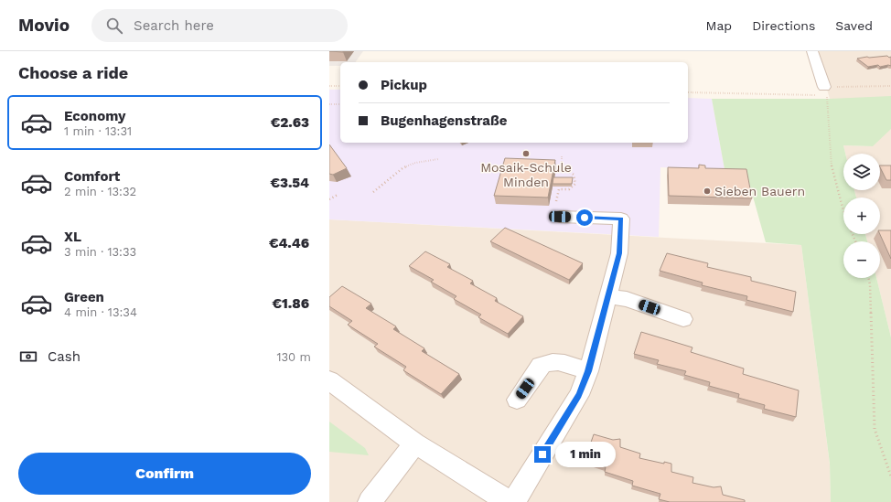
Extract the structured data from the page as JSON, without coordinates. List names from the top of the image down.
{
  "places": ["Mosaik-Schule Minden", "Sieben Bauern"],
  "page": {
    "header": "Movio",
    "search": "Search here",
    "nav": ["Map", "Directions", "Saved"],
    "heading": "Choose a ride",
    "banner": ["Pickup", "Bugenhagenstraße"],
    "list": [
      {
        "name": "Economy",
        "note": "1 min · 13:31",
        "value": "€2.63"
      },
      {
        "name": "Comfort",
        "note": "2 min · 13:32",
        "value": "€3.54"
      },
      {
        "name": "XL",
        "note": "3 min · 13:33",
        "value": "€4.46"
      },
      {
        "name": "Green",
        "note": "4 min · 13:34",
        "value": "€1.86"
      }
    ],
    "map_buttons": ["+", "−"],
    "pay": ["Cash", "130 m"],
    "bubble": "1 min",
    "buttons": "Confirm"
  }
}
